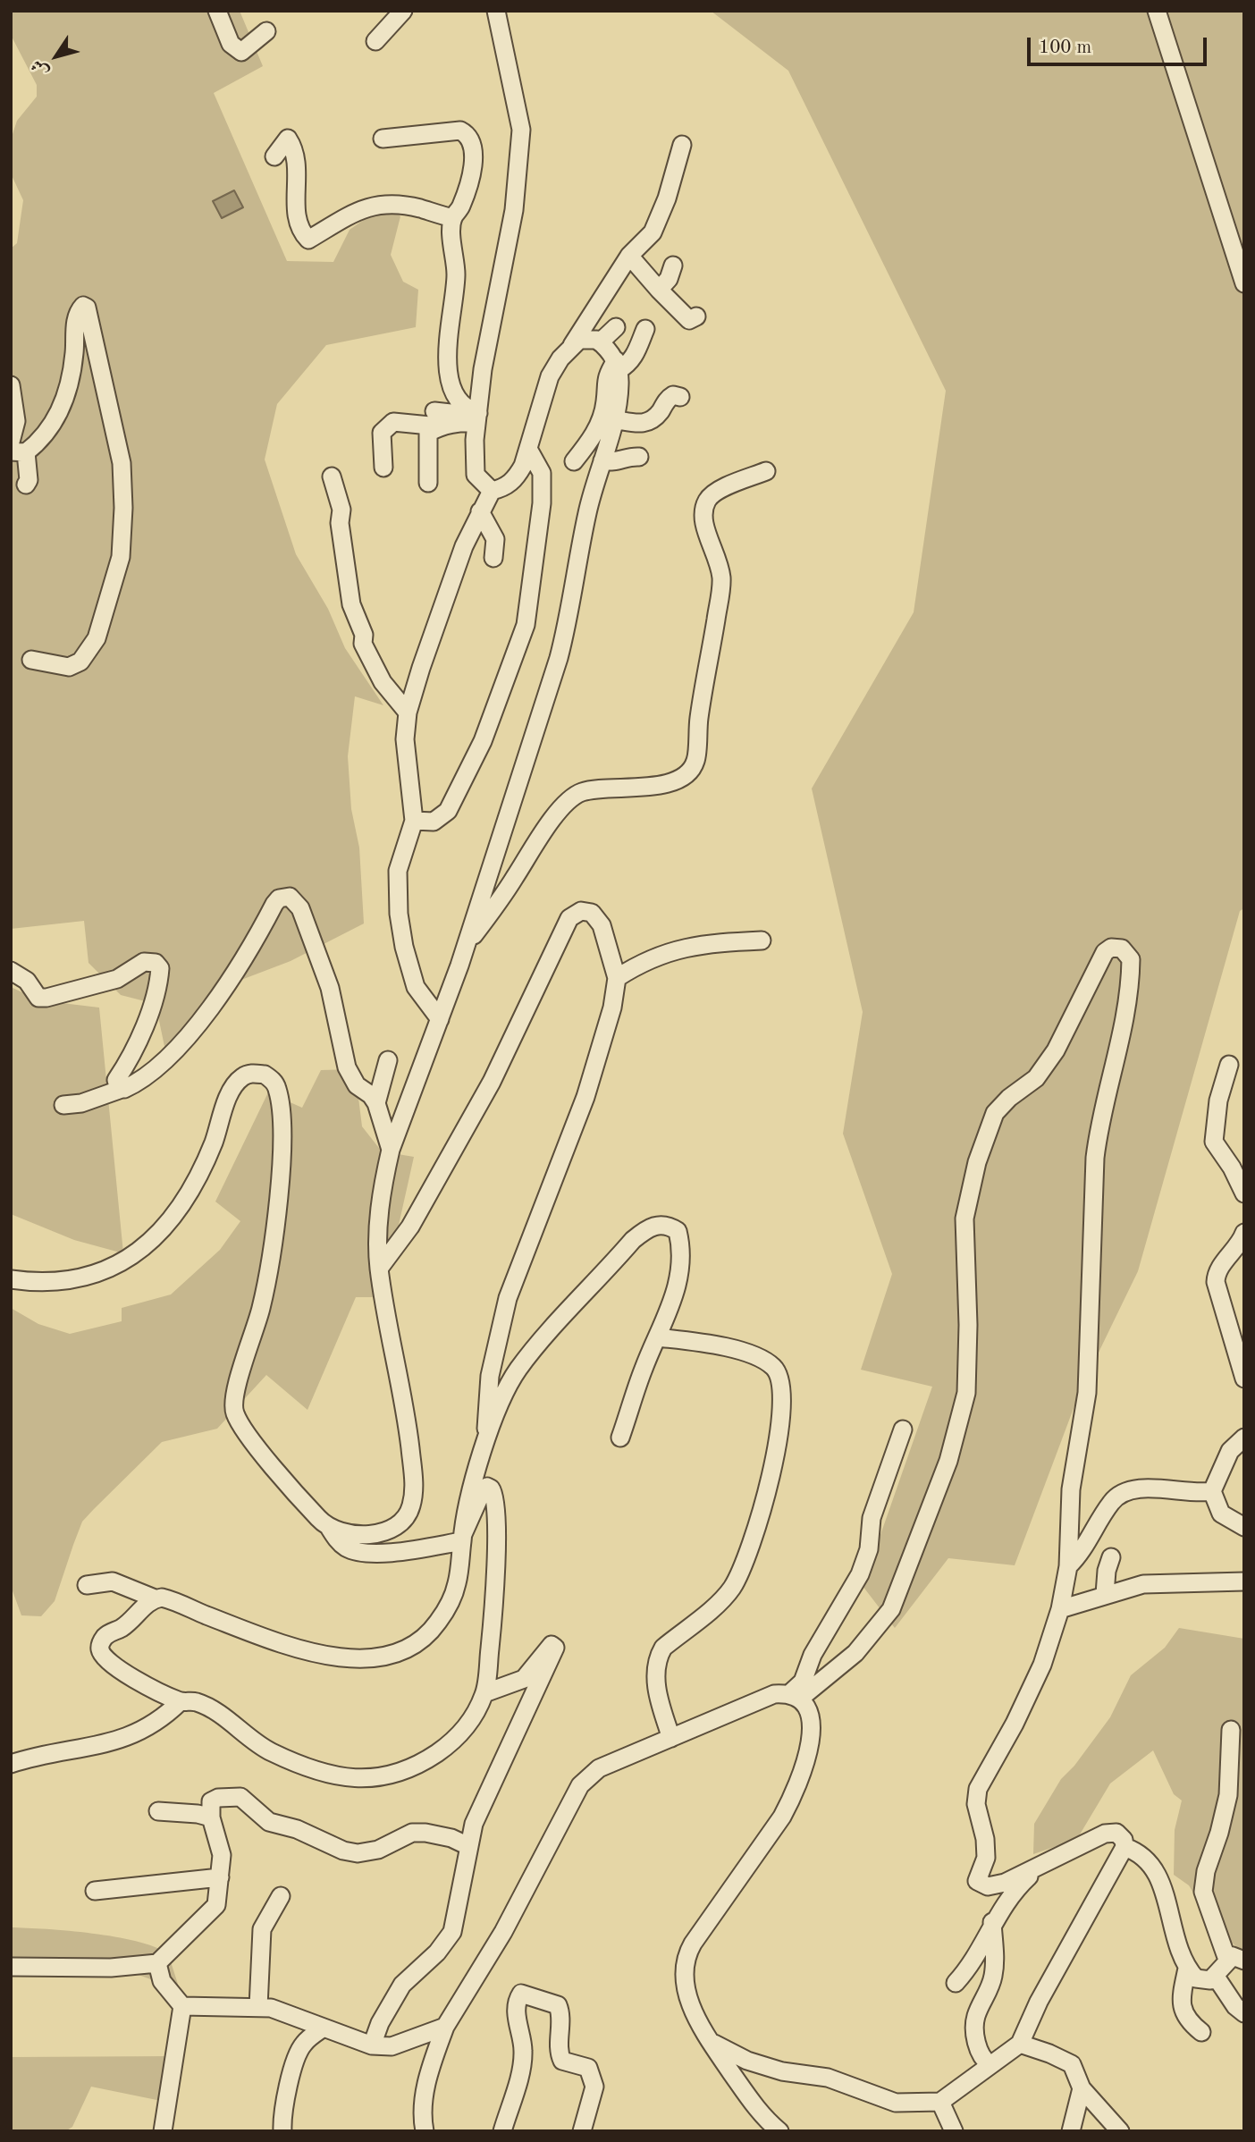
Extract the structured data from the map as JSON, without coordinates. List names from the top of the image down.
{
  "scale_bar": "100 m",
  "north": "bottom left"
}
